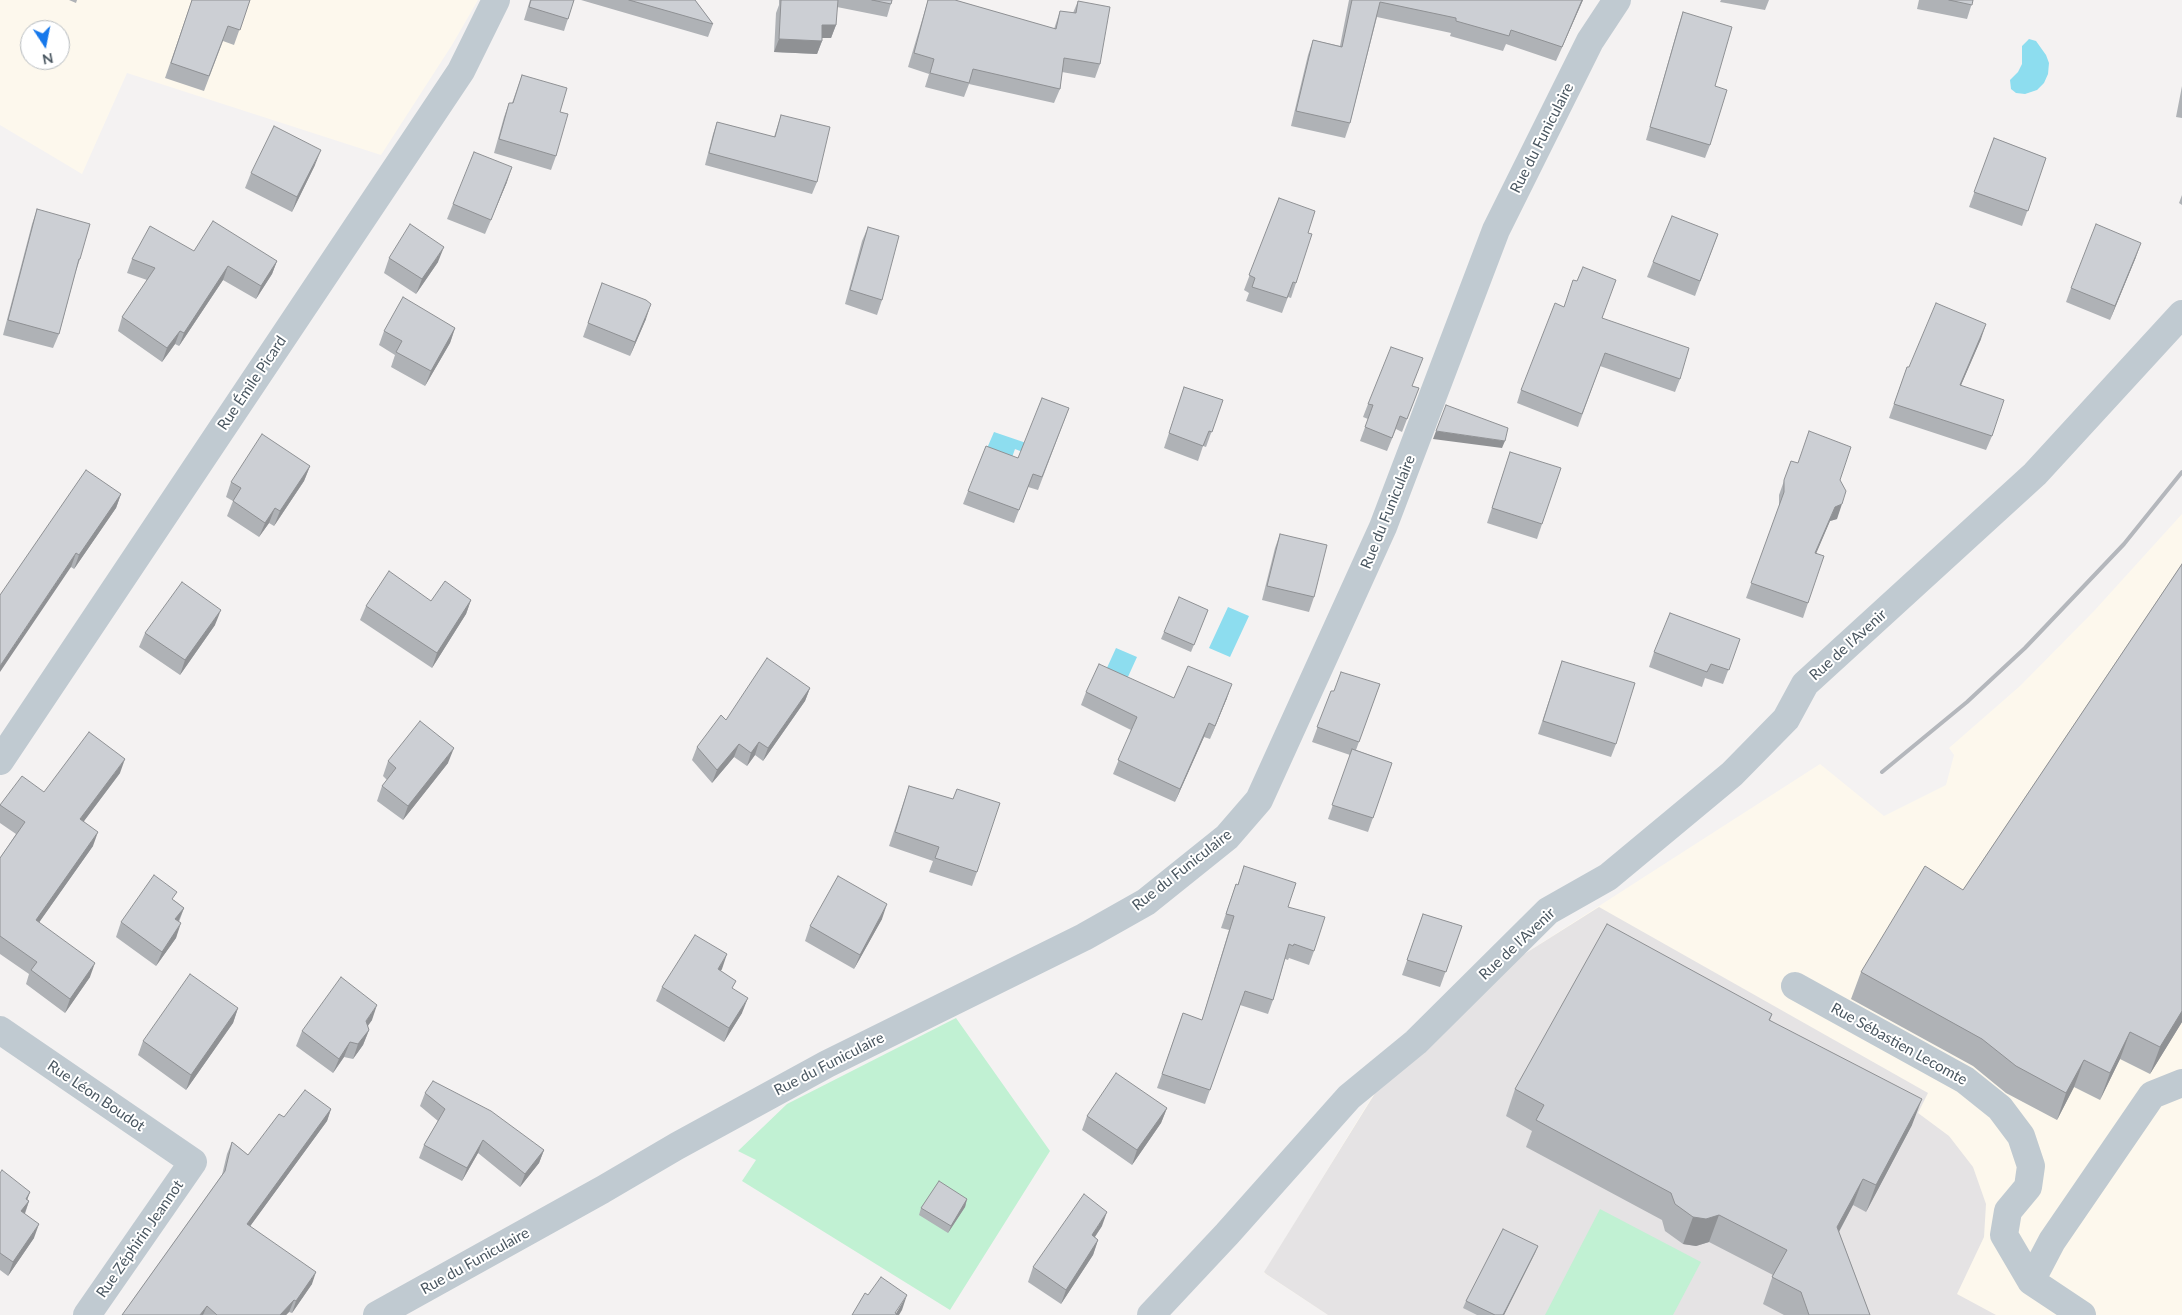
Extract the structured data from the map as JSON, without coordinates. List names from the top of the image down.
{
  "streets": {
    "street": [
      "Rue du Funiculaire",
      "Rue Émile Picard",
      "Rue de l'Avenir",
      "Rue Sébastien Lecomte",
      "Rue Léon Boudot",
      "Rue Zéphirin Jeannot"
    ]
  },
  "crossings": [
    ["Rue Léon Boudot", "Rue Zéphirin Jeannot"]
  ],
  "north": "bottom"
}
